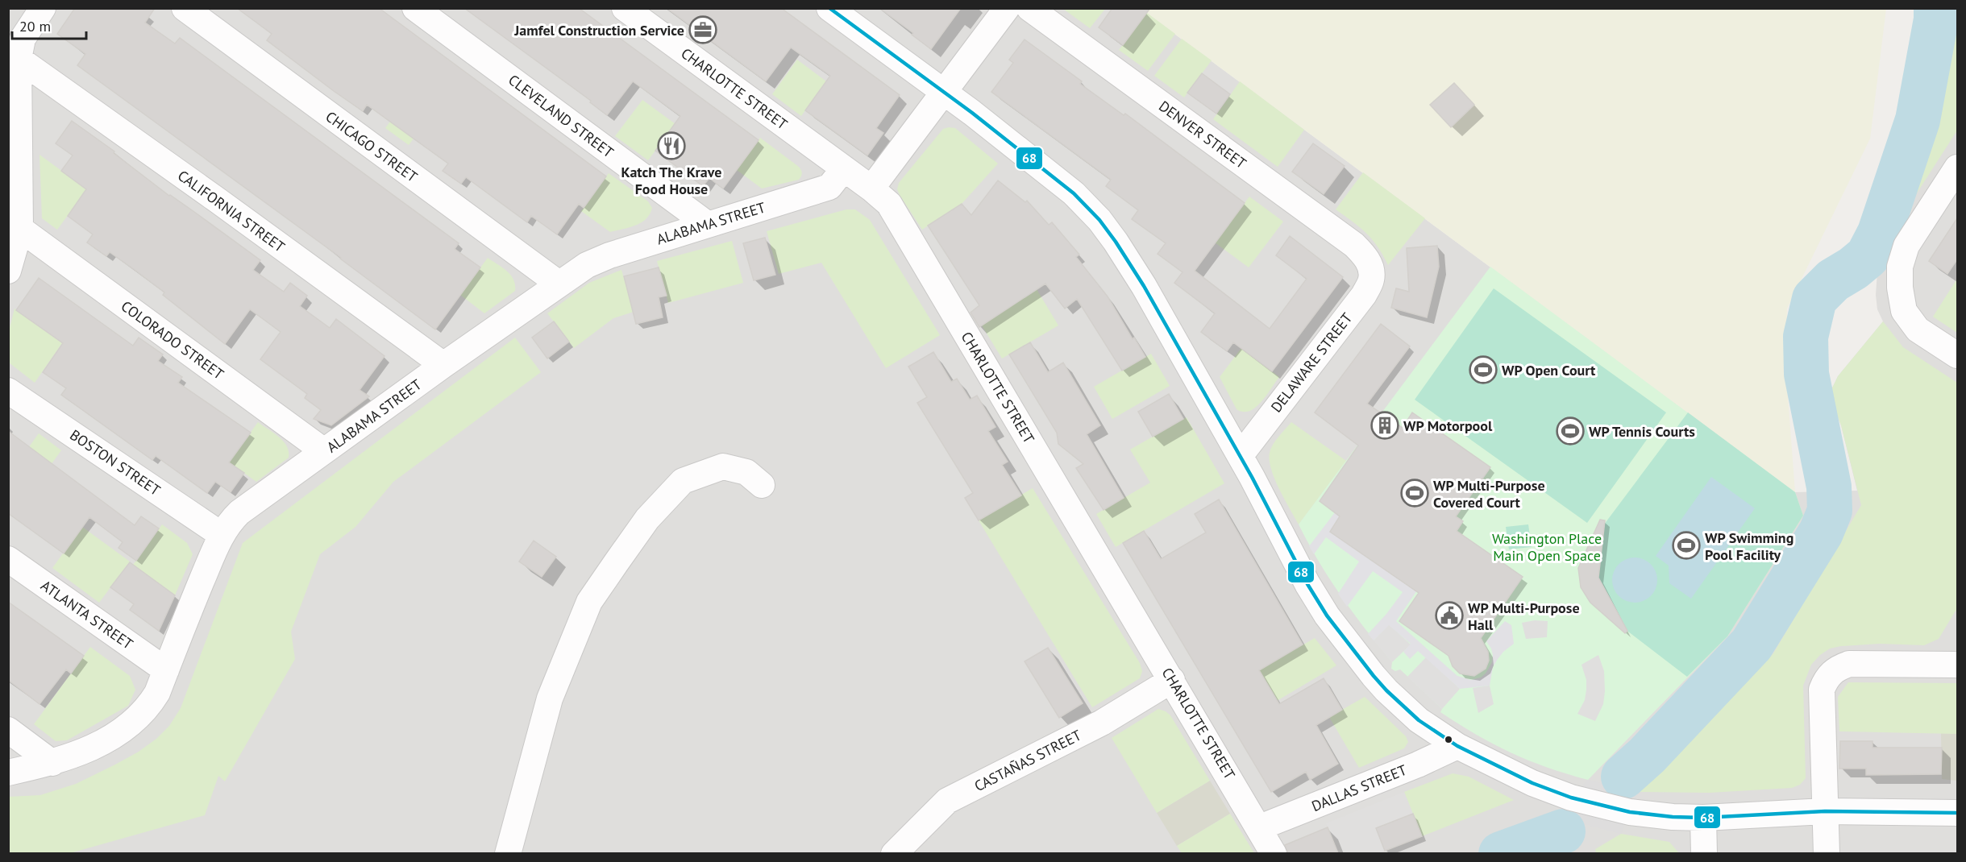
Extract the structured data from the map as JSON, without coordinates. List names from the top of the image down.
{
  "streets": {
    "street": [
      "CHARLOTTE STREET",
      "CLEVELAND STREET",
      "DENVER STREET",
      "CHICAGO STREET",
      "CALIFORNIA STREET",
      "ALABAMA STREET",
      "COLORADO STREET",
      "DELAWARE STREET",
      "BOSTON STREET",
      "ATLANTA STREET",
      "CASTAÑAS STREET",
      "DALLAS STREET"
    ]
  },
  "crossings": [
    ["CHARLOTTE STREET", "ALABAMA STREET"],
    ["CHARLOTTE STREET", "CASTAÑAS STREET"],
    ["CHARLOTTE STREET", "DALLAS STREET"],
    ["CLEVELAND STREET", "ALABAMA STREET"],
    ["DENVER STREET", "DELAWARE STREET"],
    ["CHICAGO STREET", "ALABAMA STREET"],
    ["CALIFORNIA STREET", "ALABAMA STREET"],
    ["ALABAMA STREET", "COLORADO STREET"],
    ["ALABAMA STREET", "BOSTON STREET"],
    ["ALABAMA STREET", "ATLANTA STREET"]
  ],
  "parks": ["Washington Place Main Open Space"],
  "places": {
    "office": ["Jamfel Construction Service"],
    "restaurant": ["Katch The Krave Food House"],
    "sports": [
      "WP Open Court",
      "WP Tennis Courts",
      "WP Multi-Purpose Covered Court",
      "WP Swimming Pool Facility"
    ],
    "building": ["WP Motorpool"],
    "public building": ["WP Multi-Purpose Hall"]
  },
  "lines": ["transit line 68"],
  "scale_bar": "20 m"
}
